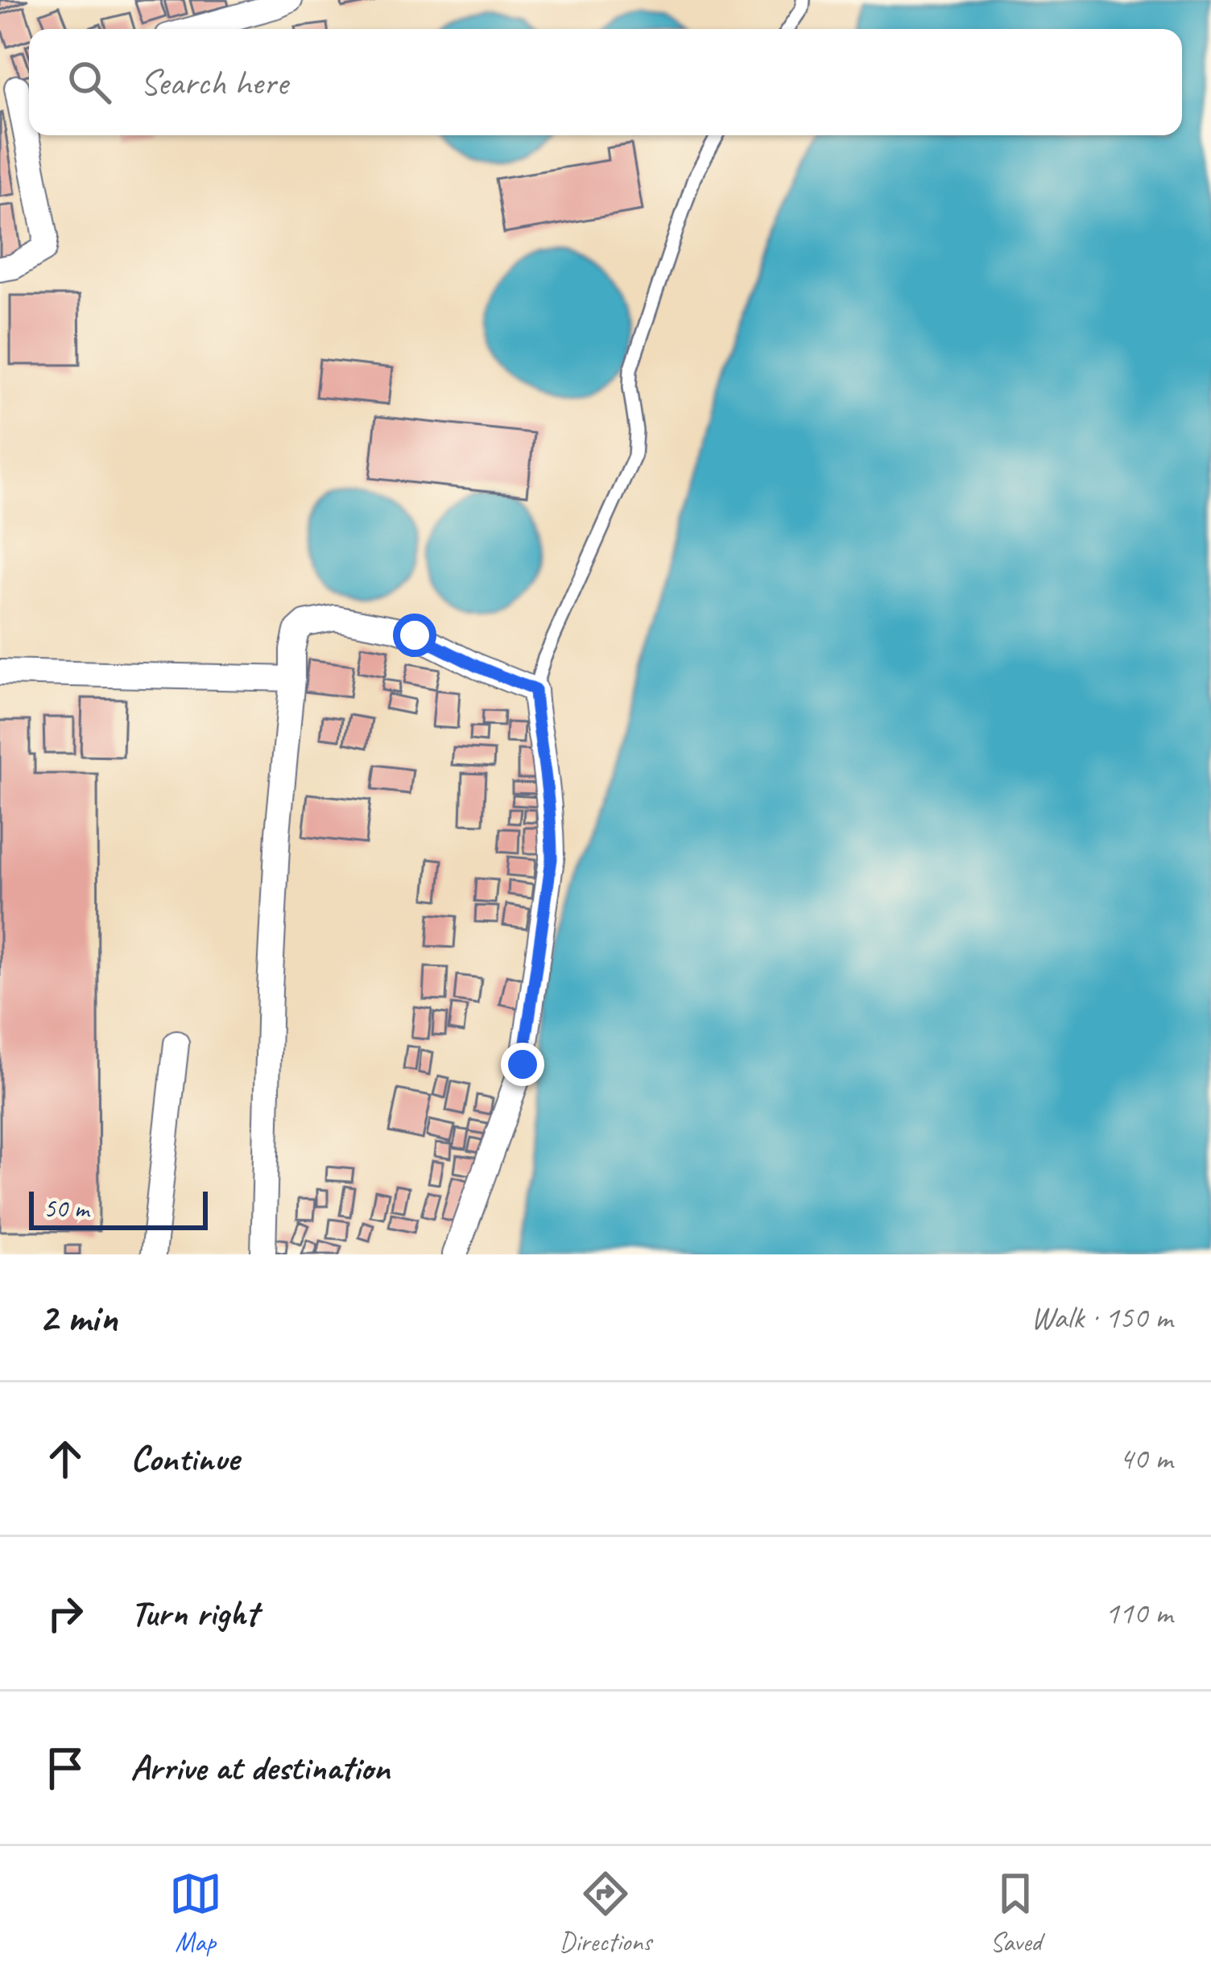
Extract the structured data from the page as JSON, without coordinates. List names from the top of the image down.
{
  "scale_bar": "50 m",
  "page": {
    "search": "Search here",
    "scale": "50 m",
    "heading": ["2 min", "Walk · 150 m"],
    "list": [
      ["Continue", "40 m"],
      ["Turn right", "110 m"],
      "Arrive at destination"
    ],
    "nav": ["Map", "Directions", "Saved"]
  }
}
